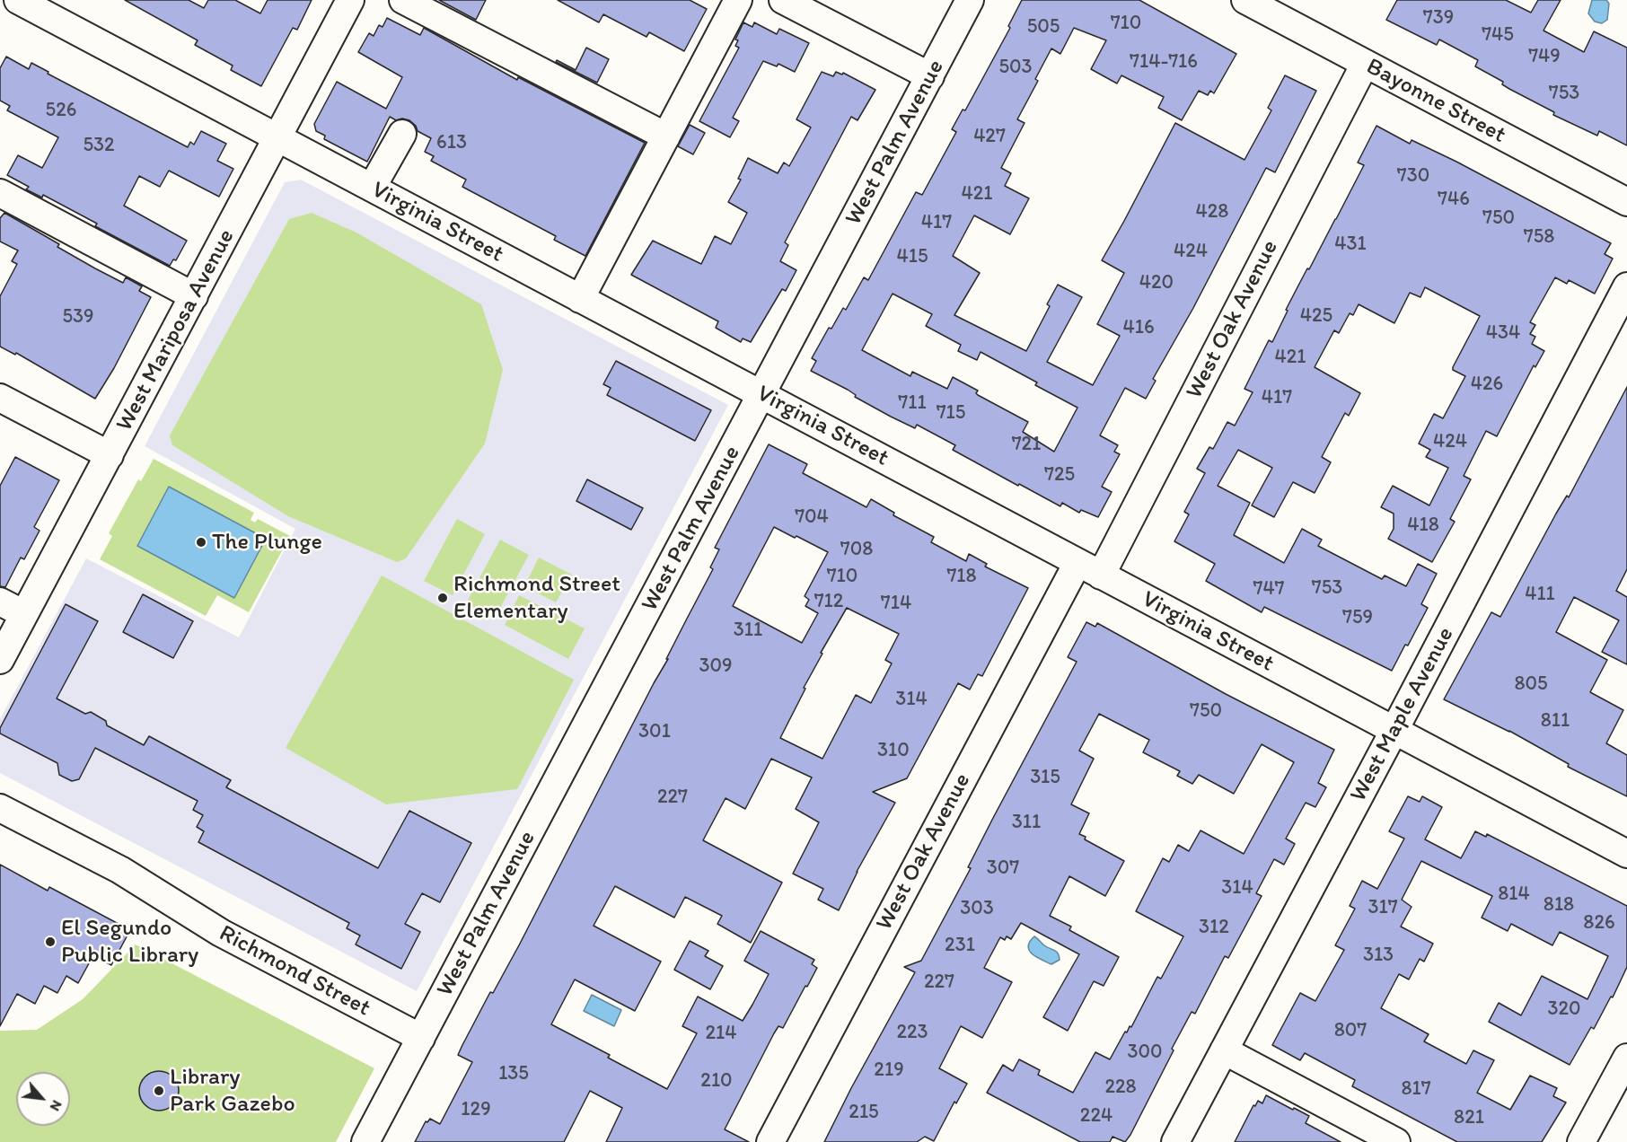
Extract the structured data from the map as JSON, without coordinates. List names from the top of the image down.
{
  "streets": {
    "street": [
      "Bayonne Street",
      "West Palm Avenue",
      "Virginia Street",
      "West Oak Avenue",
      "West Mariposa Avenue",
      "West Maple Avenue",
      "Richmond Street"
    ]
  },
  "crossings": [
    ["Bayonne Street", "West Oak Avenue"],
    ["West Palm Avenue", "Virginia Street"],
    ["West Palm Avenue", "Richmond Street"],
    ["Virginia Street", "West Oak Avenue"],
    ["Virginia Street", "West Mariposa Avenue"],
    ["Virginia Street", "West Maple Avenue"]
  ],
  "places": [
    "The Plunge",
    "Richmond Street Elementary",
    "El Segundo Public Library",
    "Library Park Gazebo"
  ],
  "house_numbers": [
    "739",
    "710",
    "505",
    "745",
    "749",
    "714-716",
    "503",
    "753",
    "526",
    "427",
    "613",
    "532",
    "730",
    "421",
    "746",
    "428",
    "750",
    "417",
    "758",
    "431",
    "424",
    "415",
    "420",
    "425",
    "539",
    "416",
    "434",
    "421",
    "426",
    "417",
    "711",
    "715",
    "424",
    "721",
    "725",
    "704",
    "418",
    "708",
    "710",
    "718",
    "753",
    "747",
    "411",
    "712",
    "714",
    "759",
    "311",
    "309",
    "805",
    "314",
    "750",
    "811",
    "301",
    "310",
    "315",
    "227",
    "311",
    "307",
    "314",
    "814",
    "818",
    "317",
    "303",
    "826",
    "312",
    "231",
    "313",
    "227",
    "320",
    "807",
    "223",
    "214",
    "300",
    "219",
    "135",
    "210",
    "228",
    "817",
    "129",
    "215",
    "224",
    "821"
  ],
  "north": "bottom right"
}
